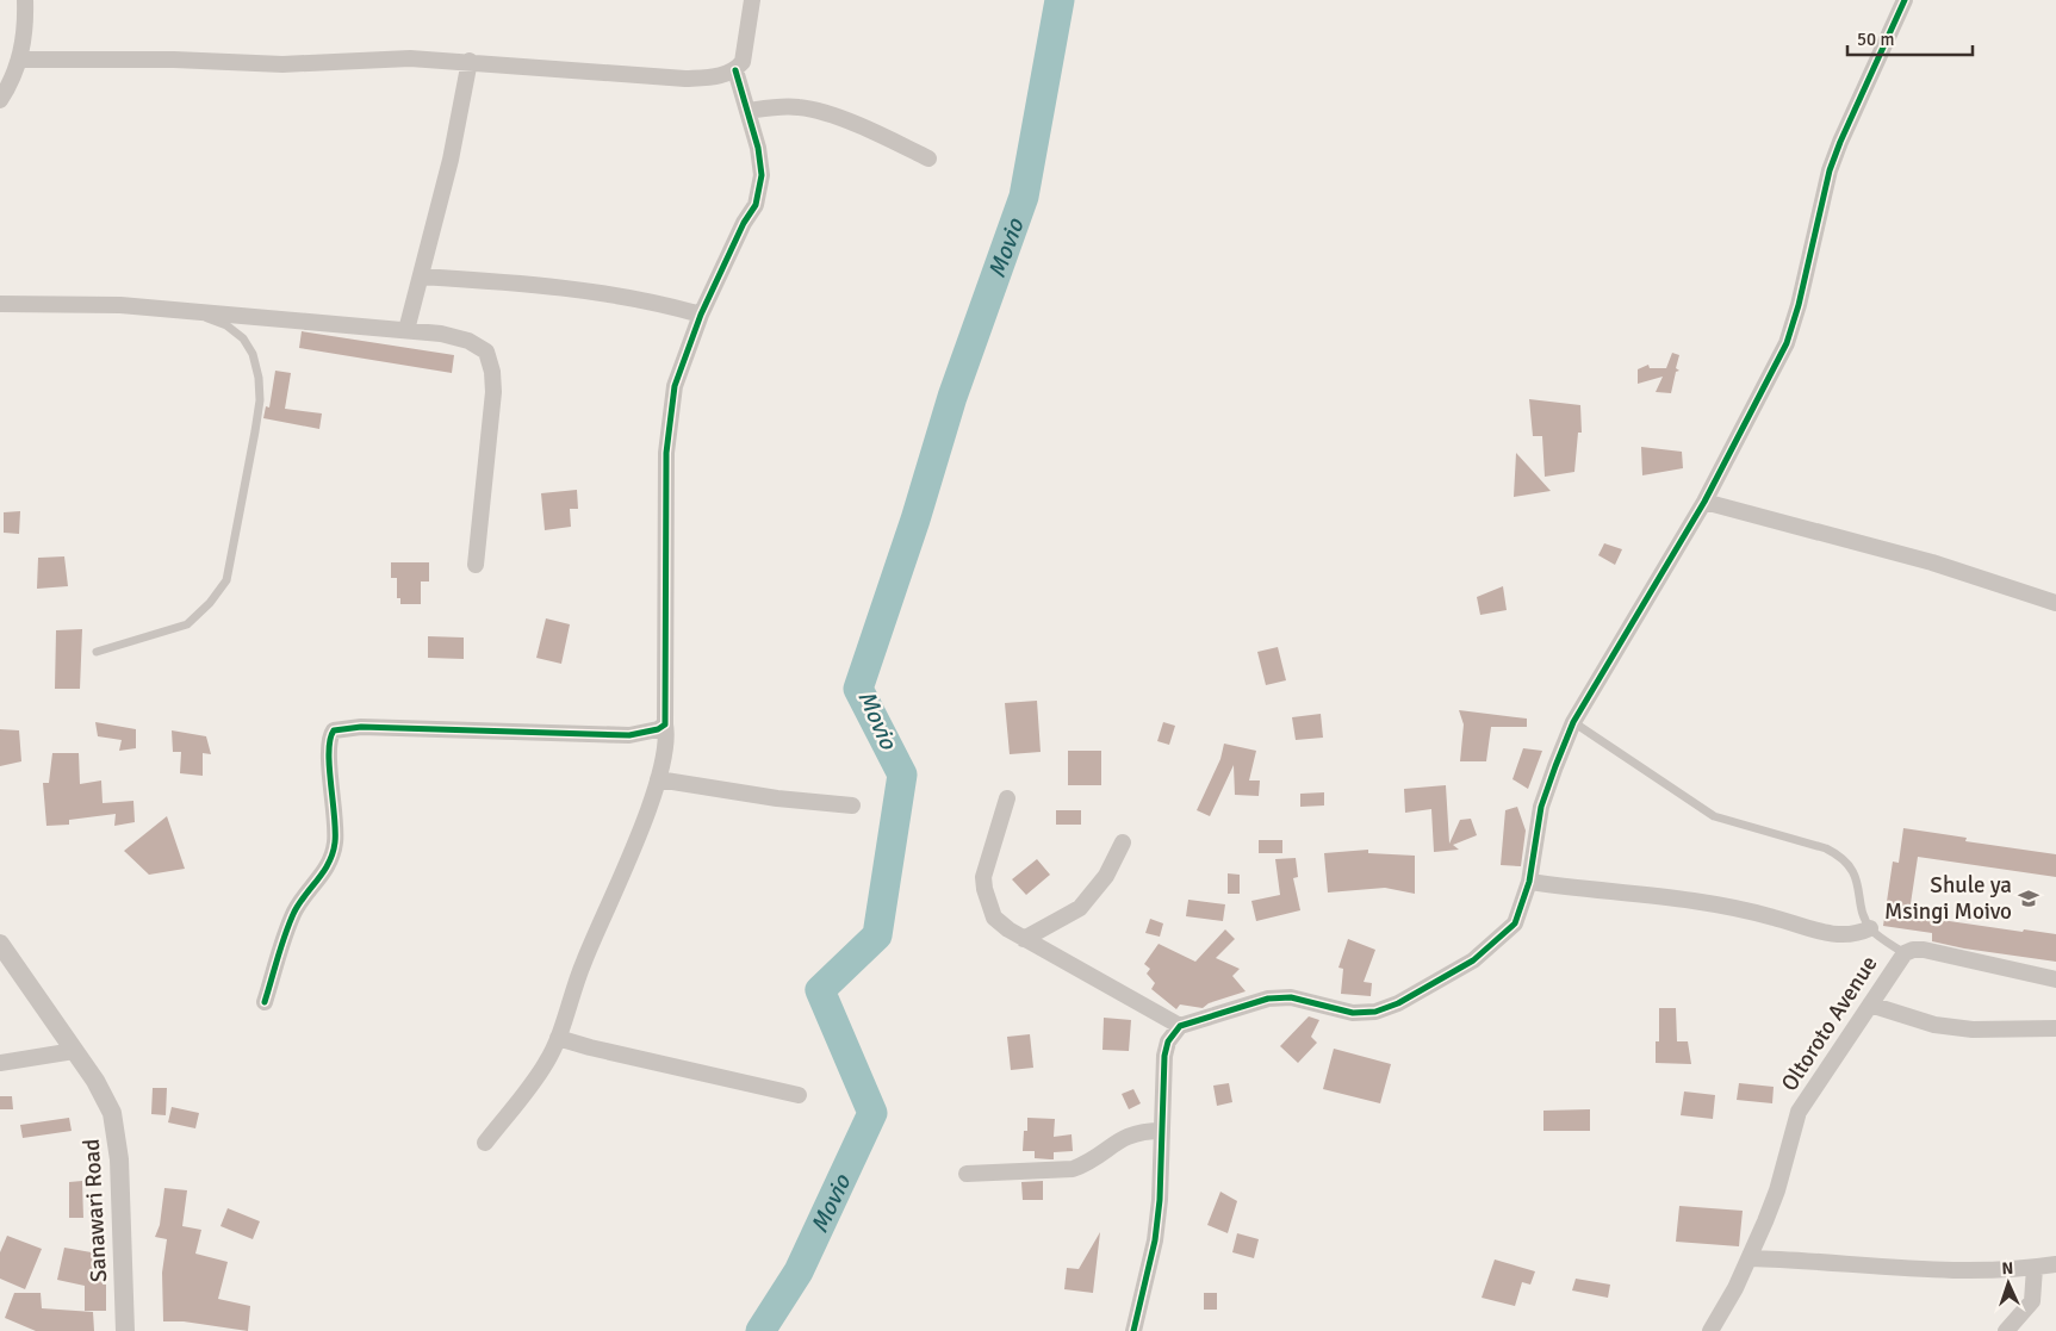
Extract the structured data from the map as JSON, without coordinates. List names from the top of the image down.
{
  "streets": {
    "street": ["Oltoroto Avenue", "Sanawari Road"]
  },
  "water": ["Movio"],
  "places": {
    "school or university": ["Shule ya Msingi Moivo"]
  },
  "scale_bar": "50 m",
  "north": "top"
}
